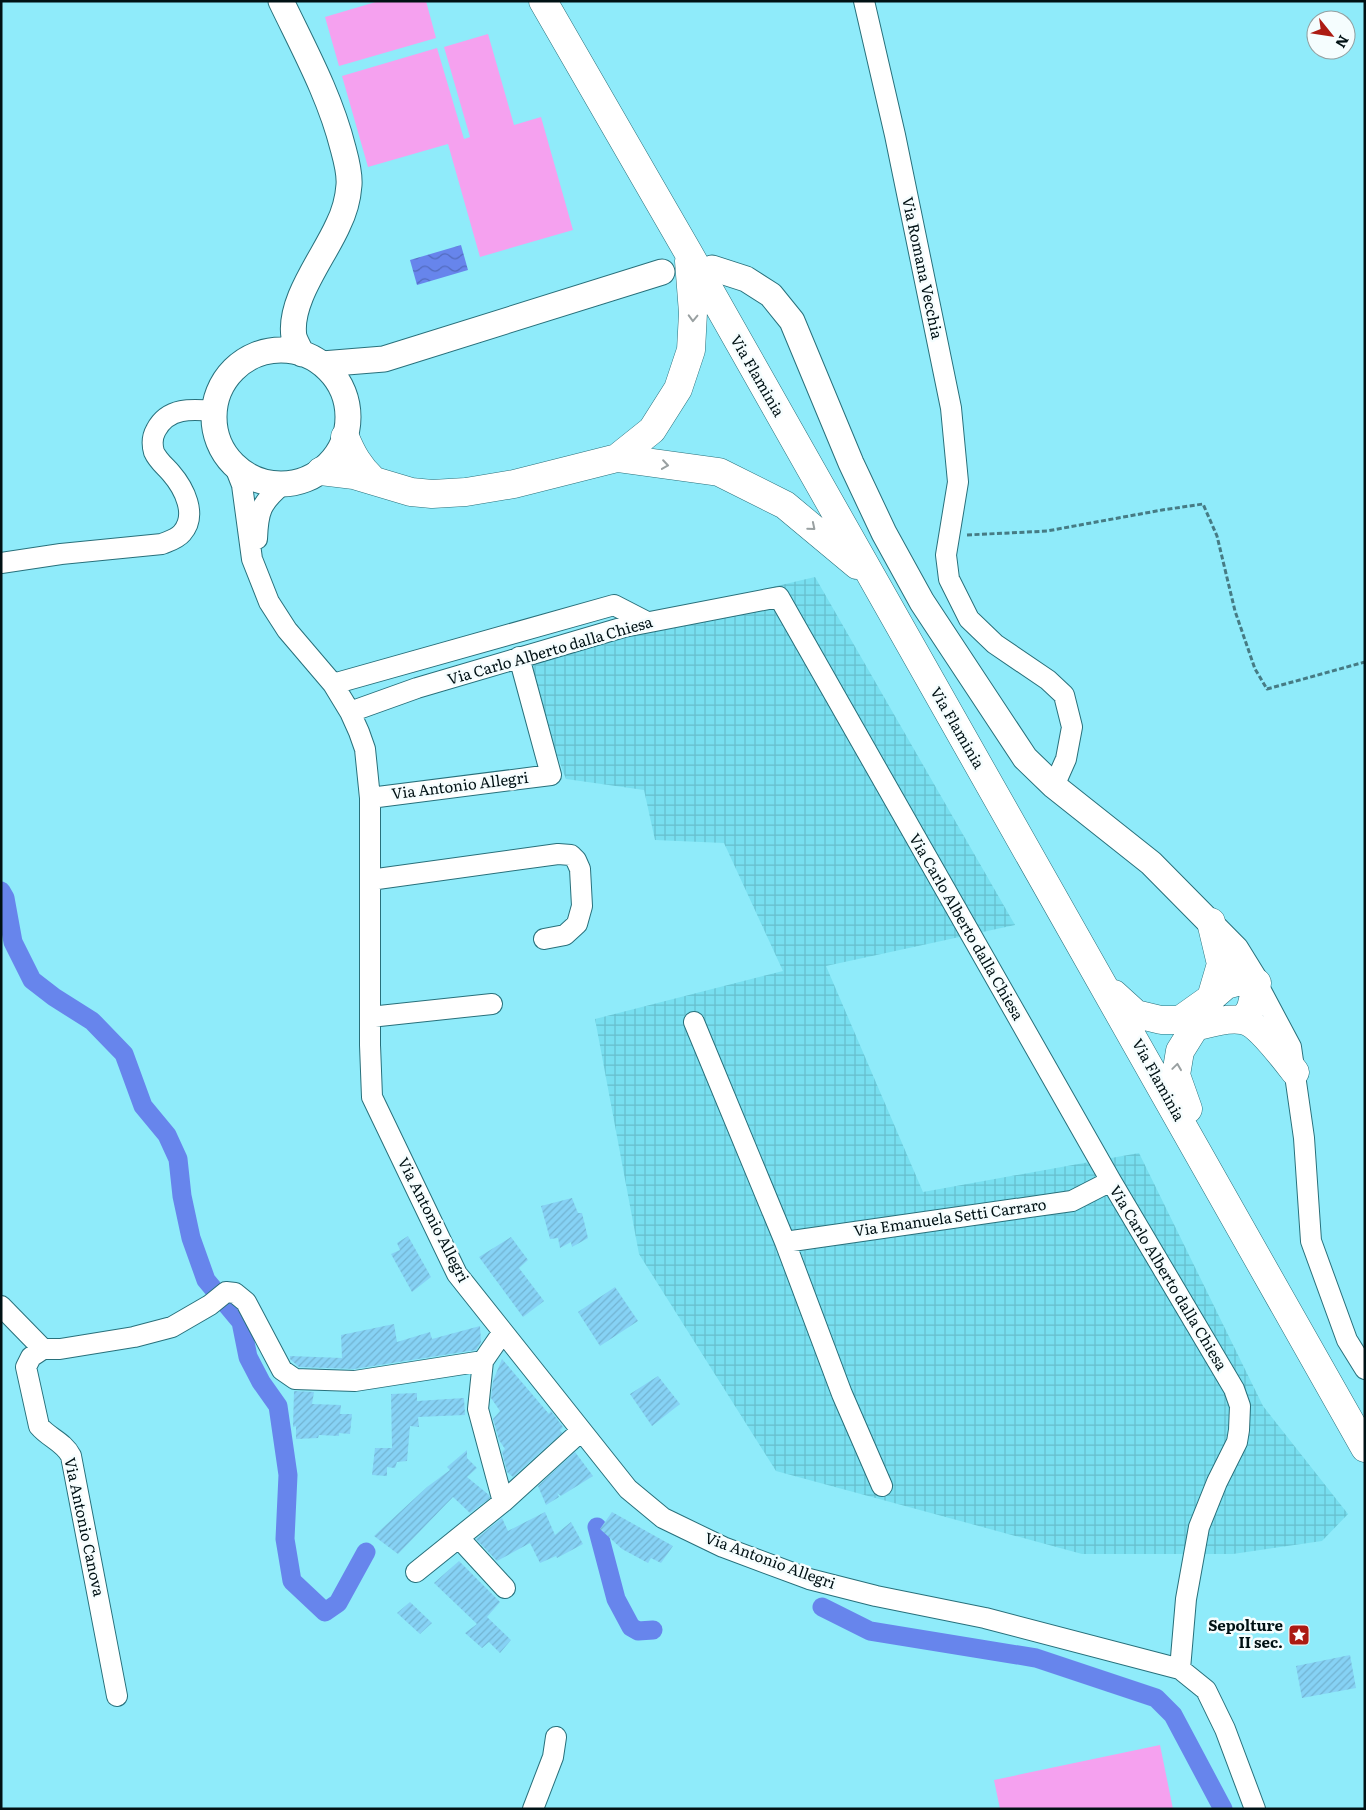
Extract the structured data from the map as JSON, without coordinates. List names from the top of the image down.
{
  "streets": {
    "highway": ["Via Flaminia"],
    "street": [
      "Via Romana Vecchia",
      "Via Carlo Alberto dalla Chiesa",
      "Via Antonio Allegri",
      "Via Emanuela Setti Carraro",
      "Via Antonio Canova"
    ]
  },
  "crossings": [
    ["Via Carlo Alberto dalla Chiesa", "Via Antonio Allegri"],
    ["Via Carlo Alberto dalla Chiesa", "Via Emanuela Setti Carraro"]
  ],
  "places": {
    "place": ["Sepolture II sec."]
  },
  "north": "bottom right"
}
